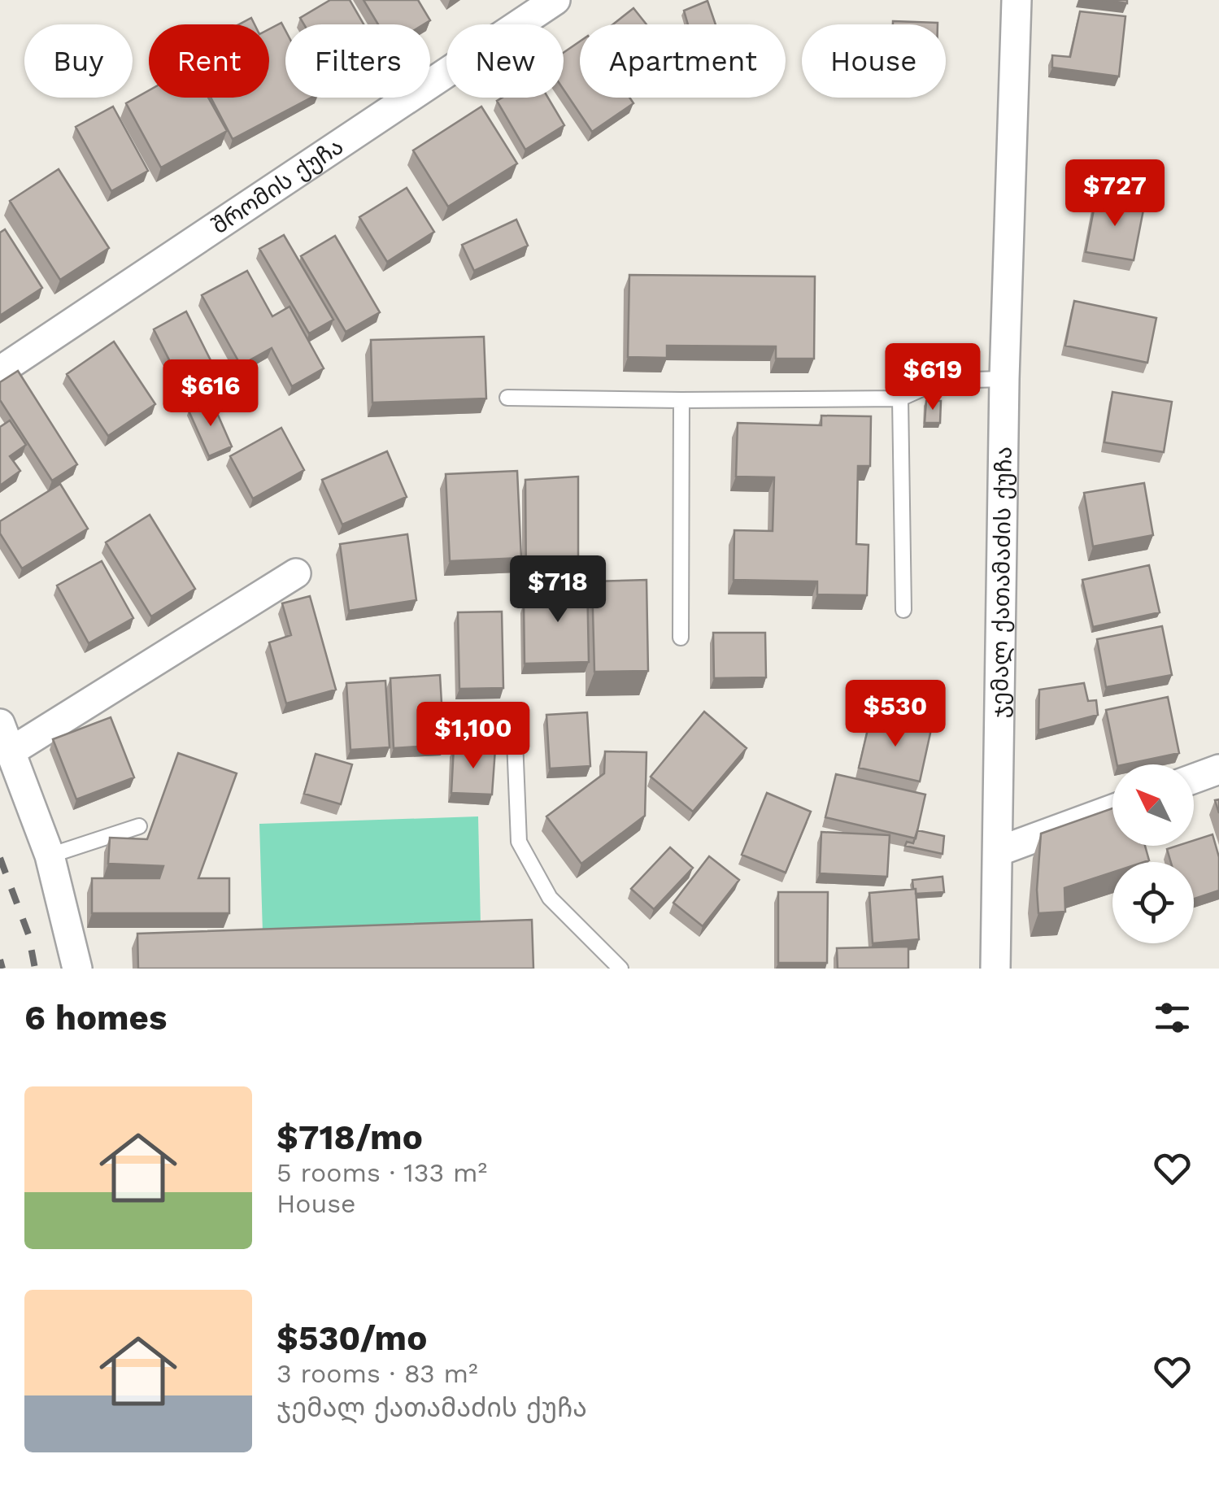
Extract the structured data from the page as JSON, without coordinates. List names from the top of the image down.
{
  "streets": {
    "street": ["შრომის ქუჩა", "ჯემალ ქათამაძის ქუჩა"]
  },
  "north": "top left",
  "page": {
    "chip": [
      "Buy",
      "Rent",
      "Filters",
      "New",
      "Apartment",
      "House"
    ],
    "price": [
      "$727",
      "$619",
      "$616",
      "$718",
      "$530",
      "$1,100"
    ],
    "heading": "6 homes",
    "list": [
      {
        "name": "$718/mo",
        "note": "5 rooms · 133 m² · House"
      },
      {
        "name": "$530/mo",
        "note": "3 rooms · 83 m² · ჯემალ ქათამაძის ქუჩა"
      }
    ]
  }
}
